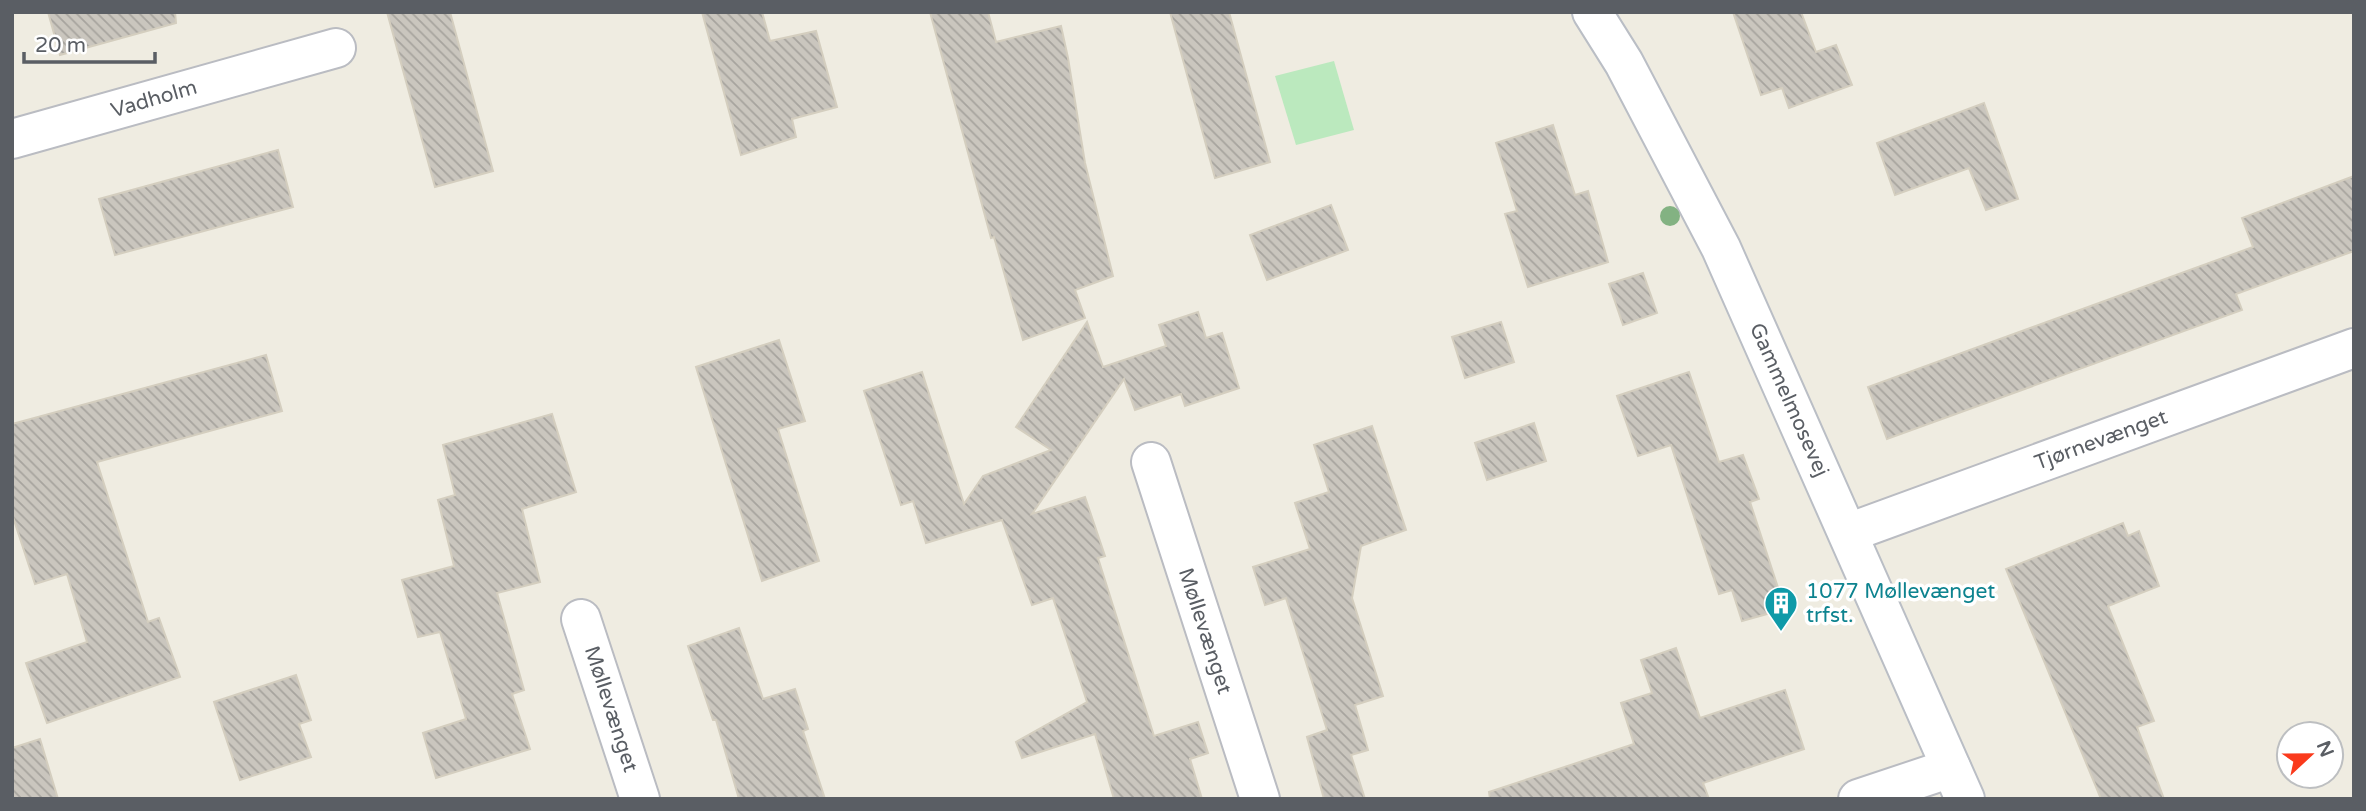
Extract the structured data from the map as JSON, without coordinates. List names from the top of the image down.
{
  "streets": {
    "street": [
      "Vadholm",
      "Gammelmosevej",
      "Tjørnevænget",
      "Møllevænget"
    ]
  },
  "crossings": [
    ["Gammelmosevej", "Tjørnevænget"]
  ],
  "places": {
    "building": ["1077 Møllevænget trfst."]
  },
  "scale_bar": "20 m",
  "north": "right"
}
